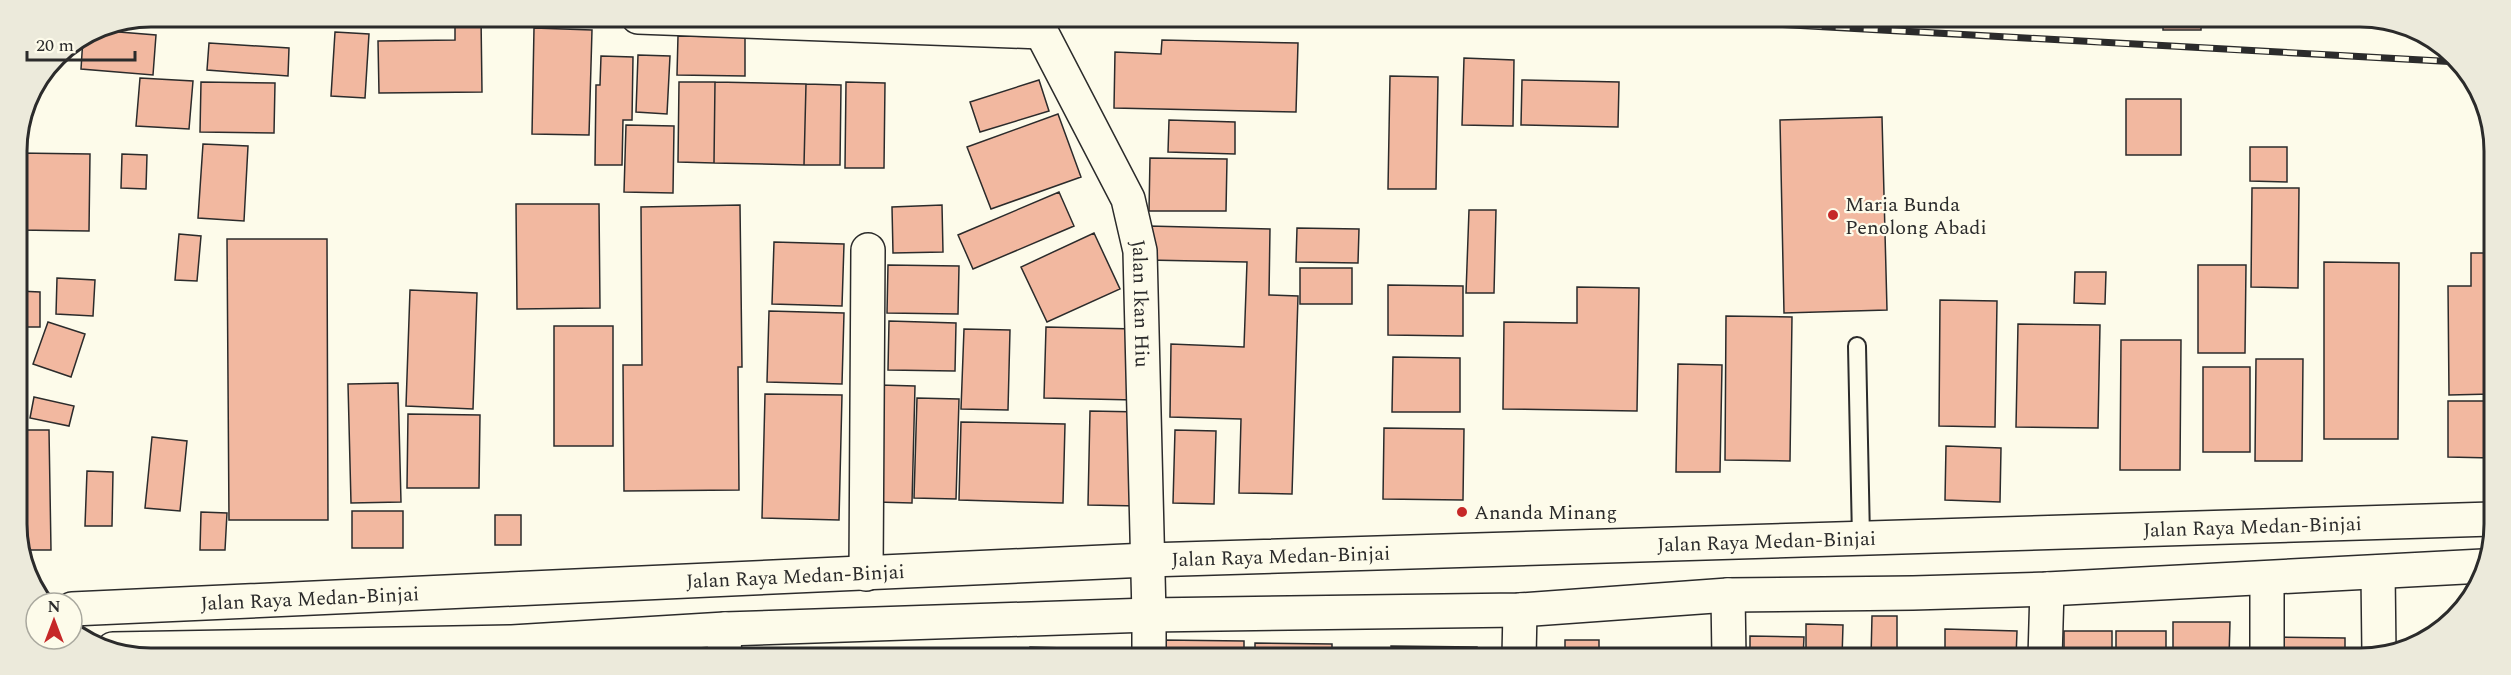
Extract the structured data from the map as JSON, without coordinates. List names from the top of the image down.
{
  "streets": {
    "main road": ["Jalan Ikan Hiu", "Jalan Raya Medan-Binjai"]
  },
  "crossings": [
    ["Jalan Ikan Hiu", "Jalan Raya Medan-Binjai"]
  ],
  "places": ["Maria Bunda Penolong Abadi", "Ananda Minang"],
  "scale_bar": "20 m",
  "north": "top"
}
